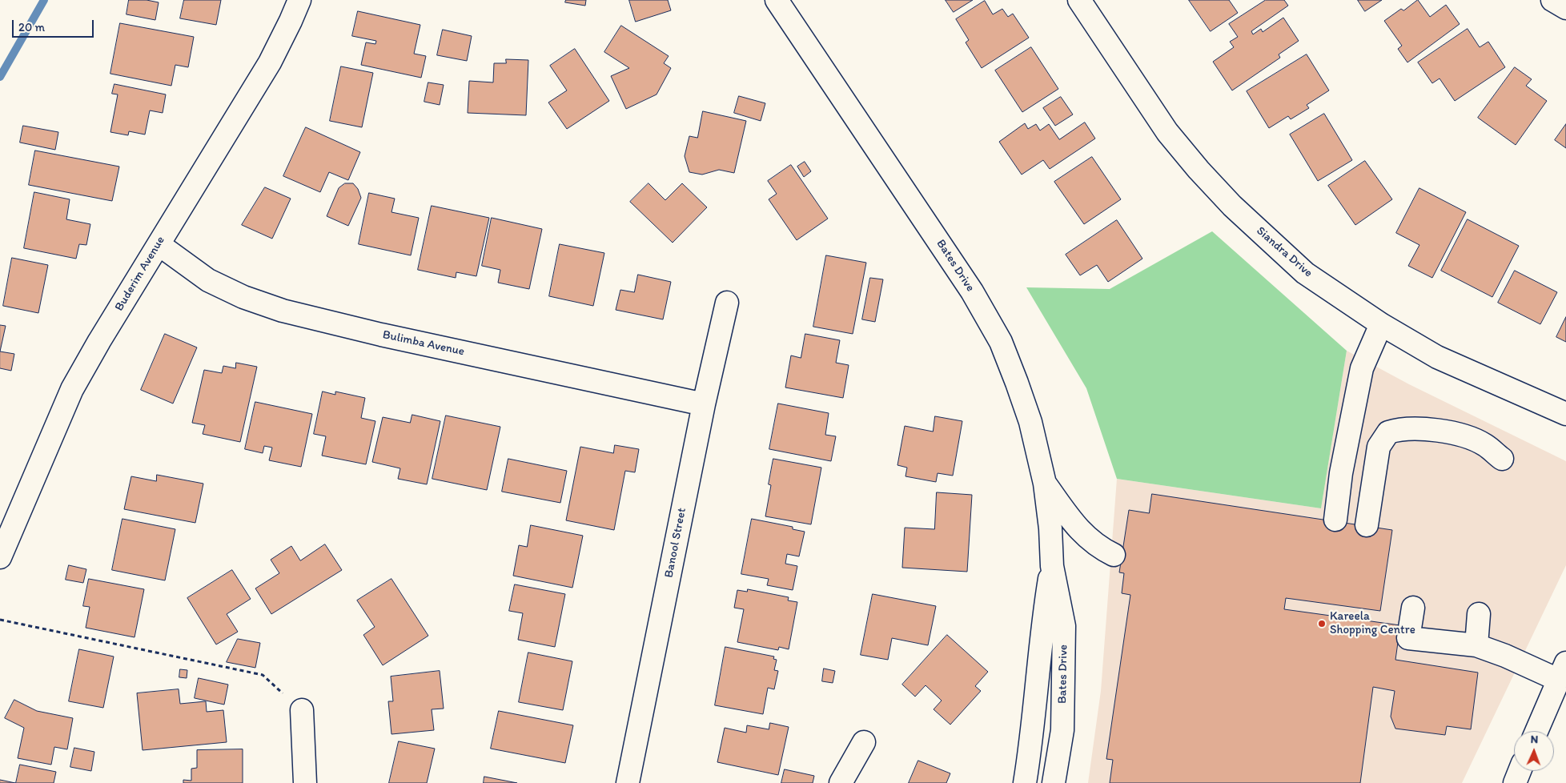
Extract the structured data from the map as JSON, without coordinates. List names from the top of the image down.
{
  "streets": {
    "street": [
      "Siandra Drive",
      "Bates Drive",
      "Buderim Avenue",
      "Bulimba Avenue",
      "Banool Street"
    ]
  },
  "crossings": [
    ["Buderim Avenue", "Bulimba Avenue"],
    ["Bulimba Avenue", "Banool Street"]
  ],
  "places": ["Kareela Shopping Centre"],
  "scale_bar": "20 m",
  "north": "top"
}
